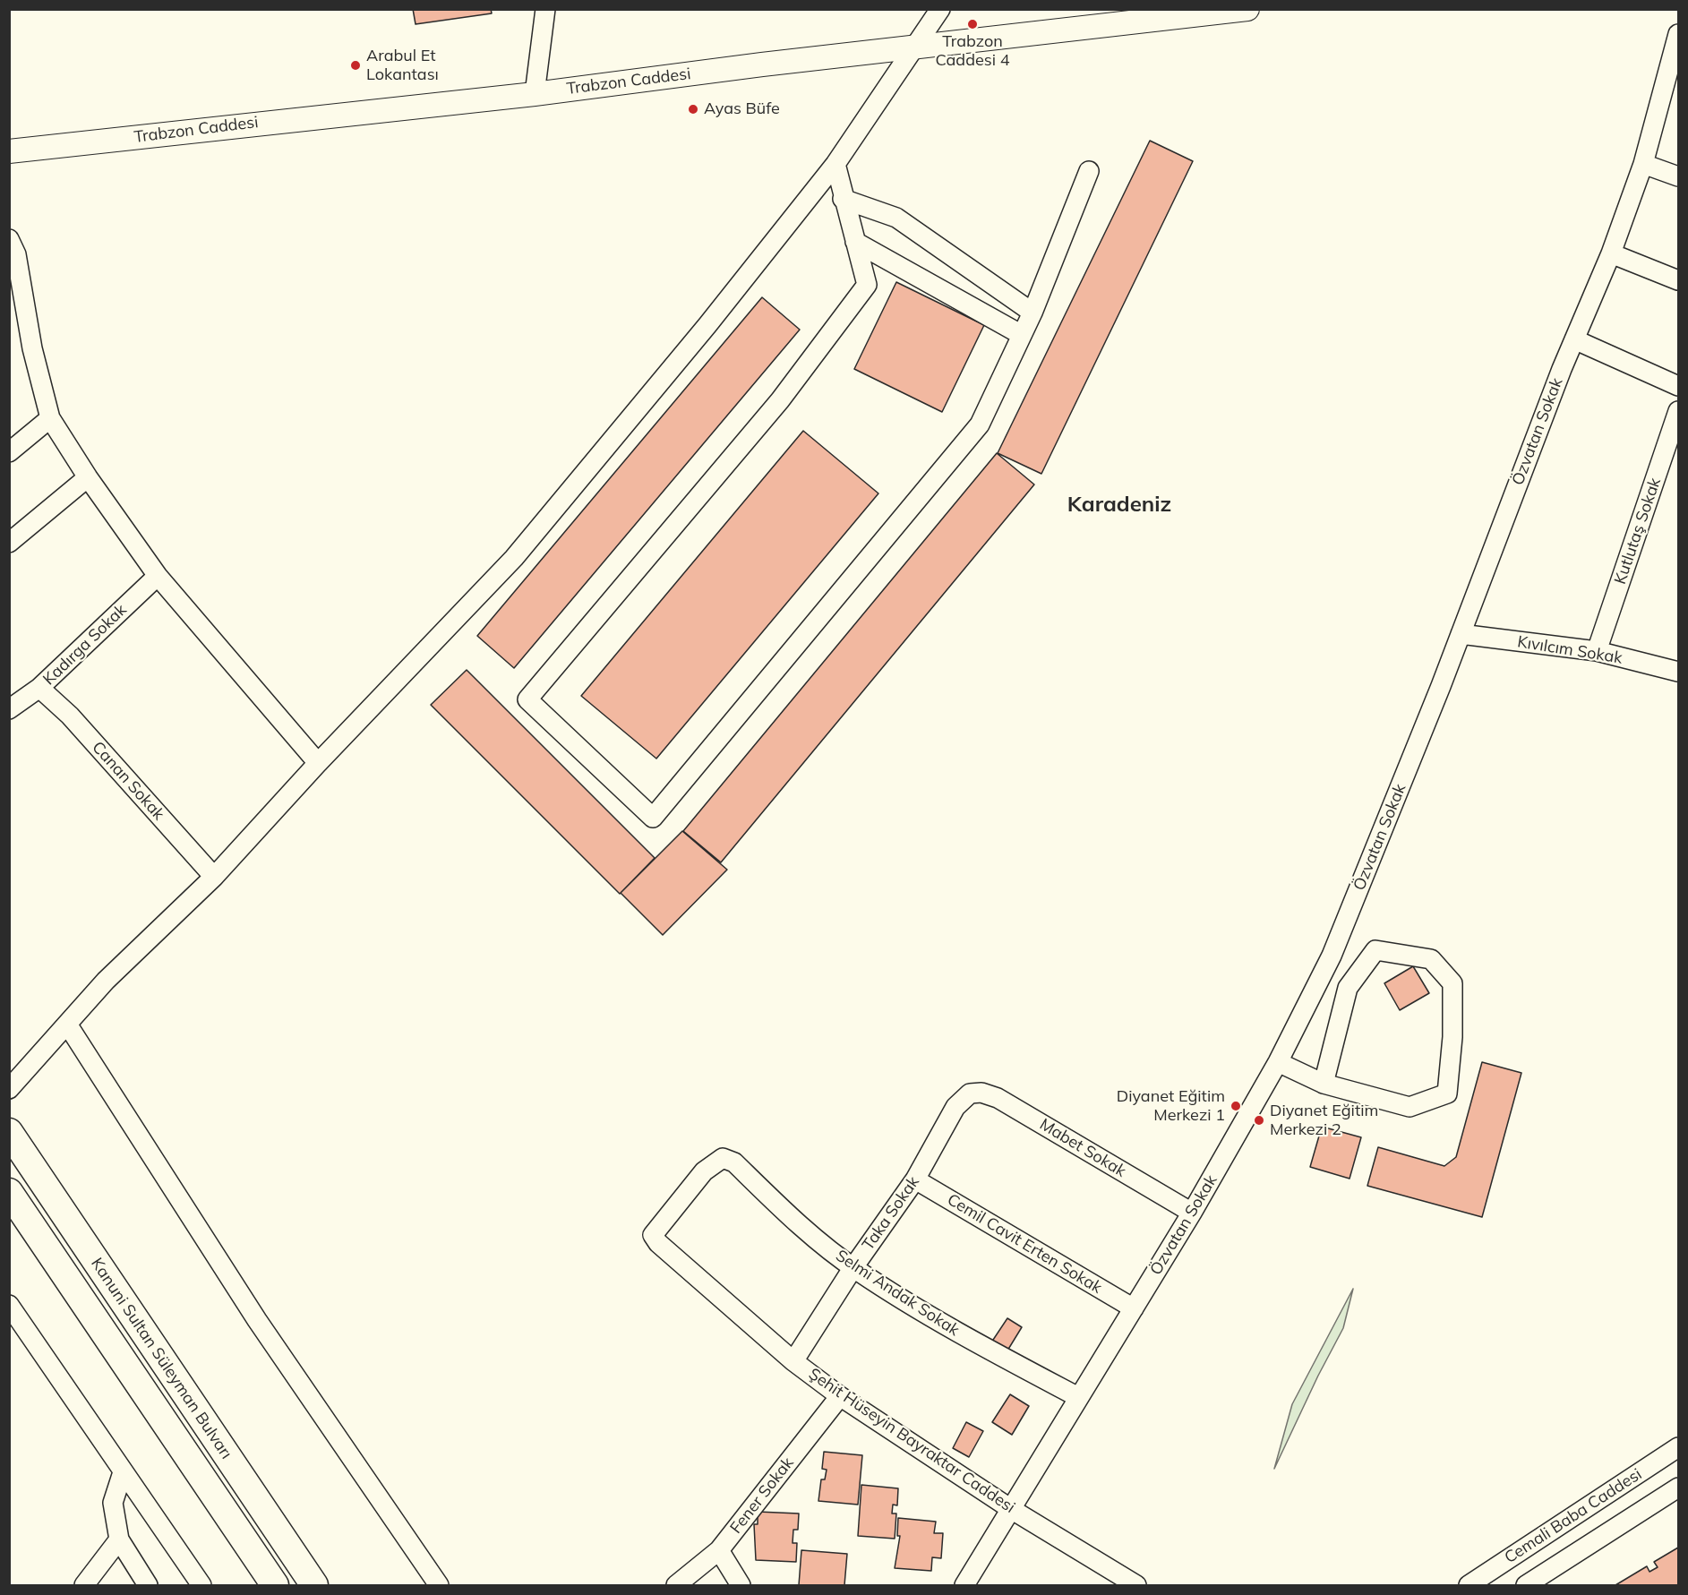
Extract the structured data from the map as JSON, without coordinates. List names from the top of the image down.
{
  "streets": {
    "highway": ["Kanuni Sultan Süleyman Bulvarı"],
    "main road": ["Trabzon Caddesi"],
    "street": [
      "Özvatan Sokak",
      "Kutlutaş Sokak",
      "Kadırga Sokak",
      "Kıvılcım Sokak",
      "Canan Sokak",
      "Mabet Sokak",
      "Taka Sokak",
      "Cemil Cavit Erten Sokak",
      "Selmi Andak Sokak",
      "Şehit Hüseyin Bayraktar Caddesi",
      "Fener Sokak",
      "Cemali Baba Caddesi"
    ]
  },
  "crossings": [
    ["Özvatan Sokak", "Kıvılcım Sokak"],
    ["Özvatan Sokak", "Mabet Sokak"],
    ["Özvatan Sokak", "Cemil Cavit Erten Sokak"],
    ["Özvatan Sokak", "Selmi Andak Sokak"],
    ["Özvatan Sokak", "Şehit Hüseyin Bayraktar Caddesi"],
    ["Kutlutaş Sokak", "Kıvılcım Sokak"],
    ["Kadırga Sokak", "Canan Sokak"],
    ["Mabet Sokak", "Taka Sokak"],
    ["Taka Sokak", "Cemil Cavit Erten Sokak"],
    ["Taka Sokak", "Selmi Andak Sokak"],
    ["Taka Sokak", "Şehit Hüseyin Bayraktar Caddesi"],
    ["Selmi Andak Sokak", "Şehit Hüseyin Bayraktar Caddesi"],
    ["Şehit Hüseyin Bayraktar Caddesi", "Fener Sokak"]
  ],
  "districts": ["Karadeniz"],
  "places": [
    "Trabzon Caddesi 4",
    "Arabul Et Lokantası",
    "Ayas Büfe",
    "Diyanet Eğitim Merkezi 1",
    "Diyanet Eğitim Merkezi 2"
  ]
}
